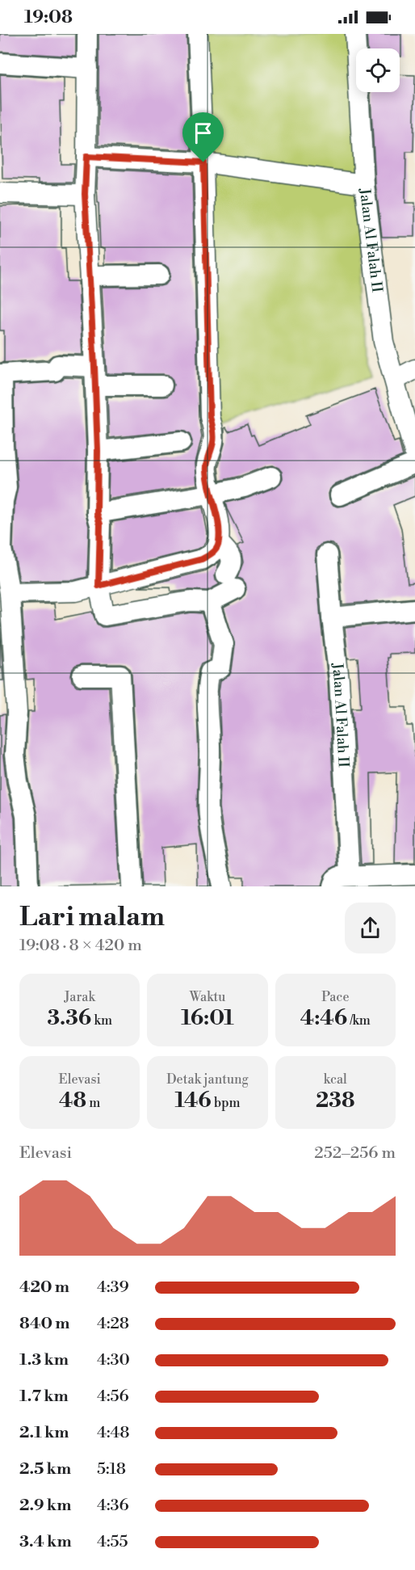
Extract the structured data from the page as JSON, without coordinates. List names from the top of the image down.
{
  "streets": {
    "street": ["Jalan Al Falah II"]
  },
  "page": {
    "status": "19:08",
    "heading": ["Lari malam", "19:08 · 8 × 420 m"],
    "stats": [
      ["Jarak", "3.36 km"],
      ["Waktu", "16:01"],
      ["Pace", "4:46 /km"],
      ["Elevasi", "48 m"],
      ["Detak jantung", "146 bpm"],
      ["kcal", "238"]
    ],
    "chart": ["Elevasi", "252–256 m"],
    "list": [
      {
        "name": "420 m",
        "note": "4:39"
      },
      {
        "name": "840 m",
        "note": "4:28"
      },
      {
        "name": "1.3 km",
        "note": "4:30"
      },
      {
        "name": "1.7 km",
        "note": "4:56"
      },
      {
        "name": "2.1 km",
        "note": "4:48"
      },
      {
        "name": "2.5 km",
        "note": "5:18"
      },
      {
        "name": "2.9 km",
        "note": "4:36"
      },
      {
        "name": "3.4 km",
        "note": "4:55"
      }
    ]
  }
}
